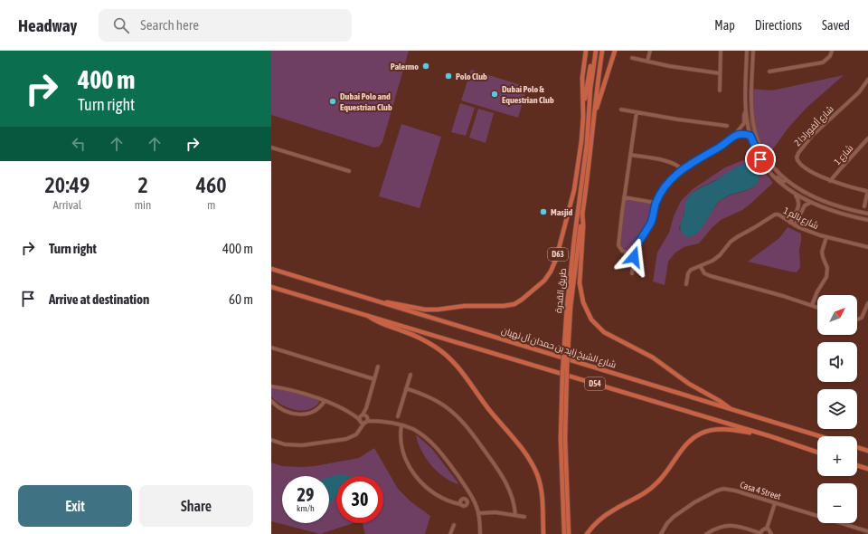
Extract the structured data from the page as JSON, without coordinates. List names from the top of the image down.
{
  "streets": {
    "main road": [
      "D63",
      "طريق القدرة",
      "شارع الشيخ زايد بن حمدان آل نهيان",
      "D54"
    ],
    "street": [
      "شارع ألفورادا 2",
      "شارع 1",
      "شارع بالم 1",
      "Casa 4 Street"
    ]
  },
  "crossings": [
    ["شارع ألفورادا 2", "شارع 1"],
    ["طريق القدرة", "شارع الشيخ زايد بن حمدان آل نهيان"]
  ],
  "places": [
    "Palermo",
    "Polo Club",
    "Dubai Polo & Equestrian Club",
    "Dubai Polo and Equestrian Club",
    "Masjid"
  ],
  "north": "top right",
  "page": {
    "header": "Headway",
    "search": "Search here",
    "nav": ["Map", "Directions", "Saved"],
    "turn": ["400 m", "Turn right"],
    "eta": [
      "20:49",
      "Arrival",
      "2",
      "min",
      "460",
      "m"
    ],
    "list": [
      {
        "name": "Turn right",
        "value": "400 m"
      },
      {
        "name": "Arrive at destination",
        "value": "60 m"
      }
    ],
    "map_buttons": ["+", "−"],
    "speed": "29 km/h",
    "limit": "30",
    "buttons": ["Exit", "Share"]
  }
}
